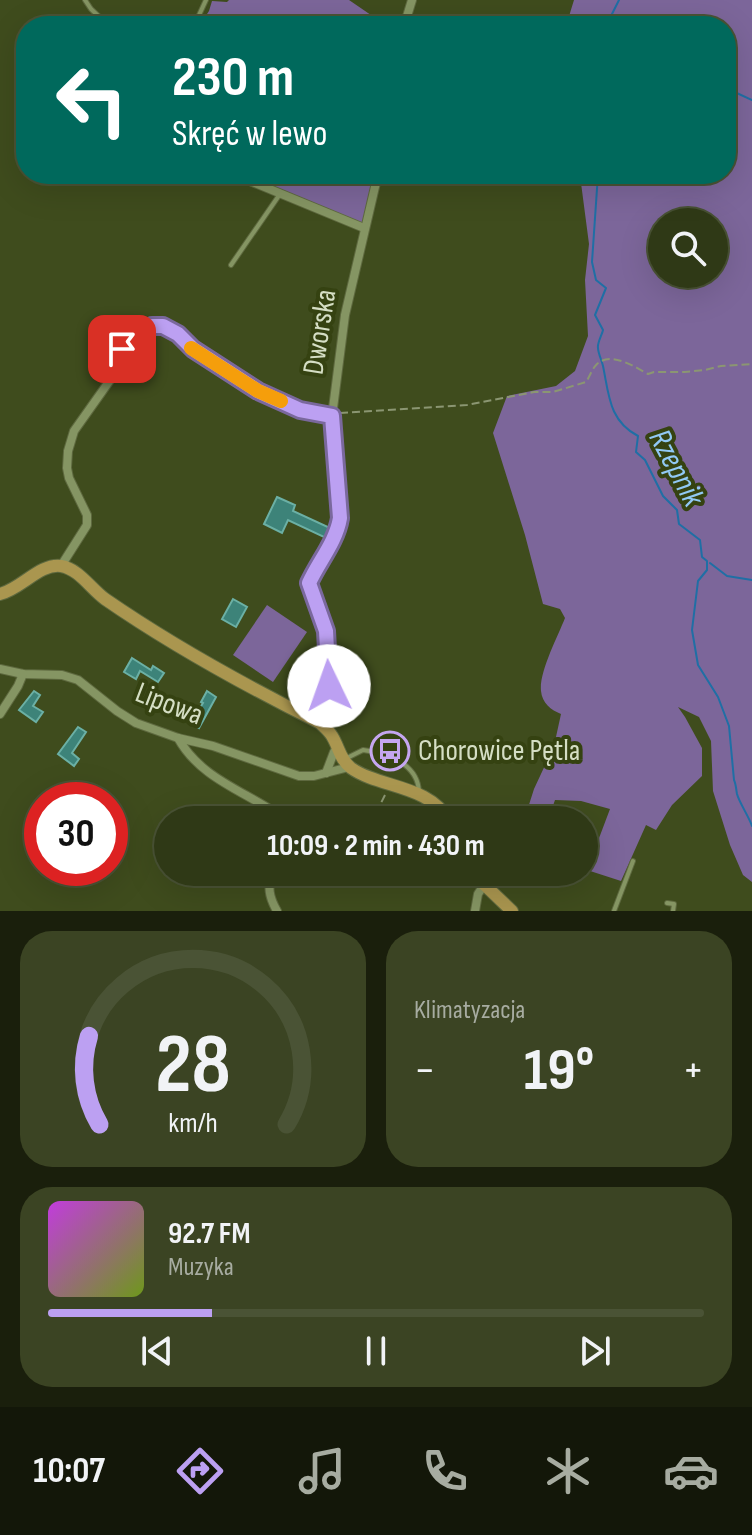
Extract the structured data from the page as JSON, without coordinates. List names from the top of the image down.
{
  "streets": {
    "street": ["Dworska", "Lipowa"]
  },
  "water": ["Rzepnik"],
  "places": {
    "bus stop": ["Chorowice Pętla"]
  },
  "page": {
    "turn": ["230 m", "Skręć w lewo"],
    "limit": "30",
    "trip": "10:09 · 2 min · 430 m",
    "tile": "Klimatyzacja",
    "heat": ["−", "19°", "+"],
    "song": ["92.7 FM", "Muzyka"],
    "tabs": "10:07",
    "gauge": ["28", "km/h"]
  }
}
